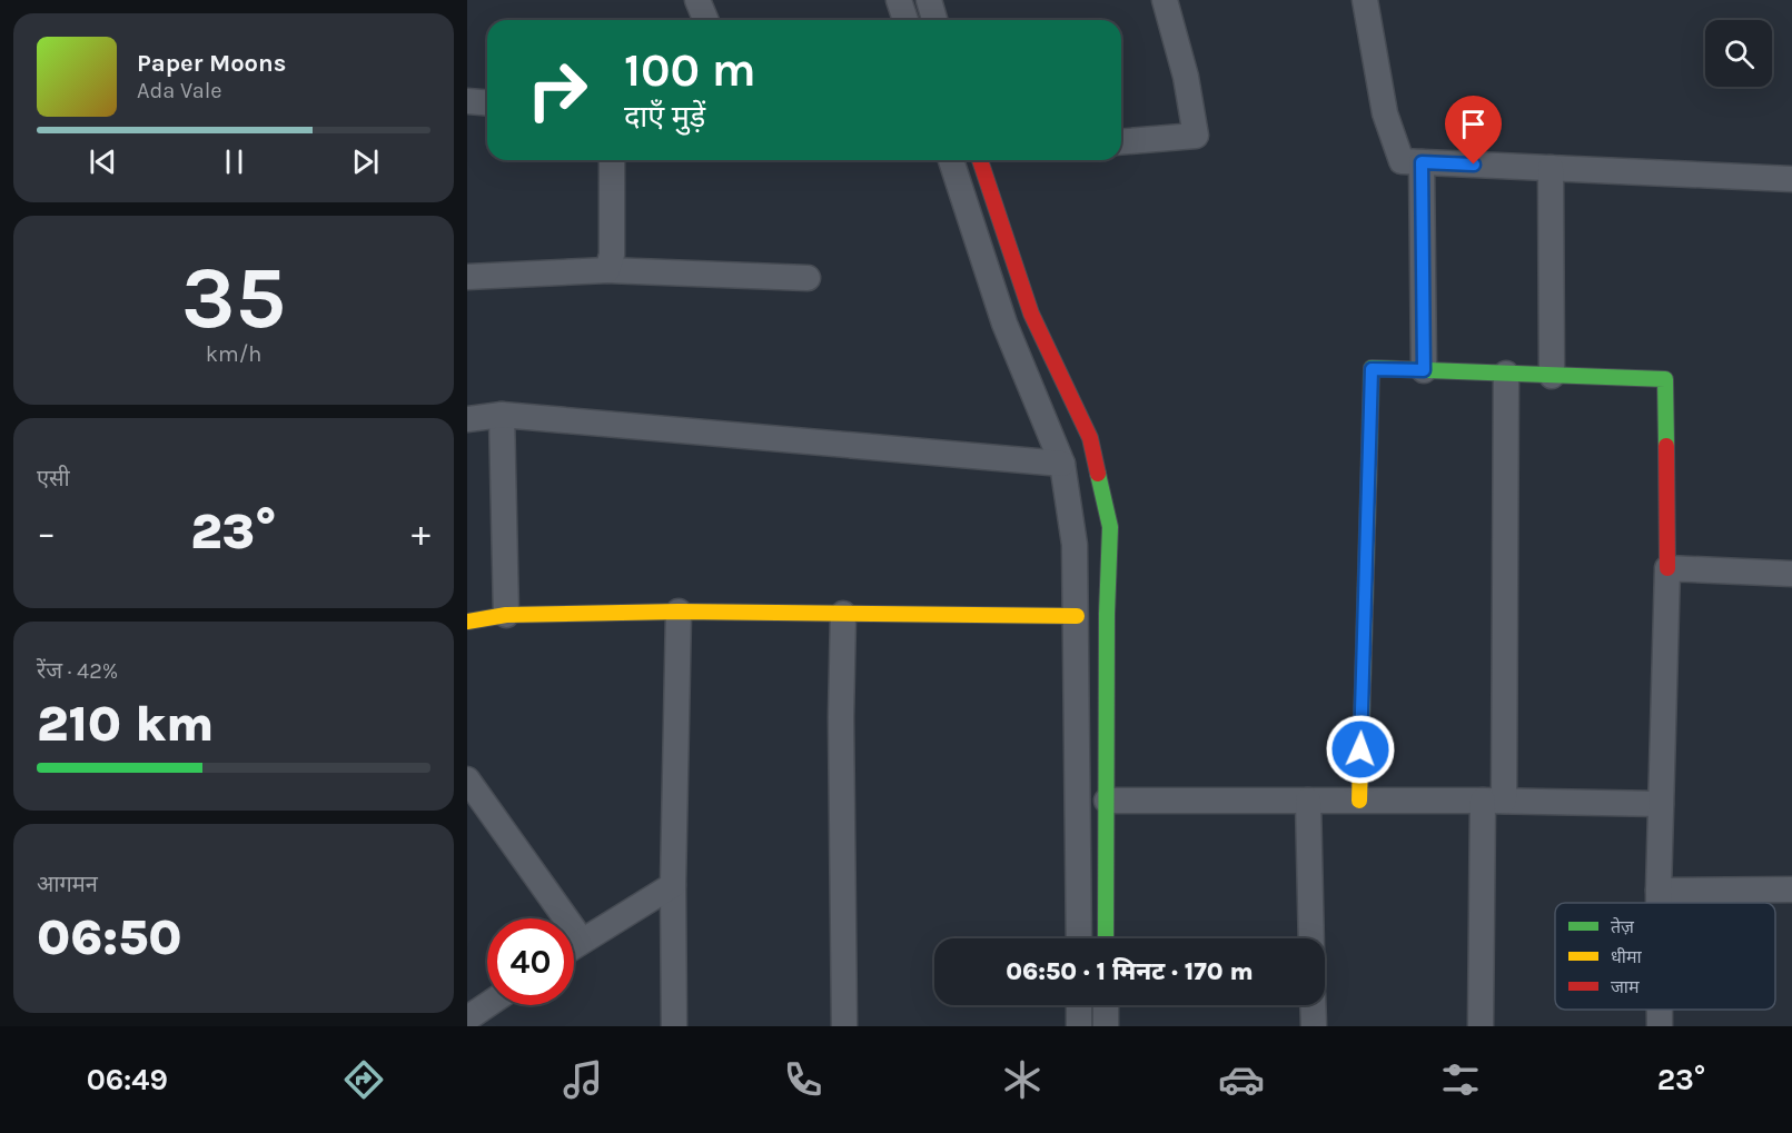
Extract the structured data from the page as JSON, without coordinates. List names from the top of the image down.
{
  "legend": ["तेज़", "धीमा", "जाम"],
  "page": {
    "turn": ["100 m", "दाएँ मुड़ें"],
    "song": ["Paper Moons", "Ada Vale"],
    "tile": [
      ["35", "km/h"],
      "एसी",
      ["रेंज · 42%", "210 km"],
      ["आगमन", "06:50"]
    ],
    "heat": ["−", "23°", "+"],
    "limit": "40",
    "trip": "06:50 · 1 मिनट · 170 m",
    "tabs": ["06:49", "23°"]
  }
}
